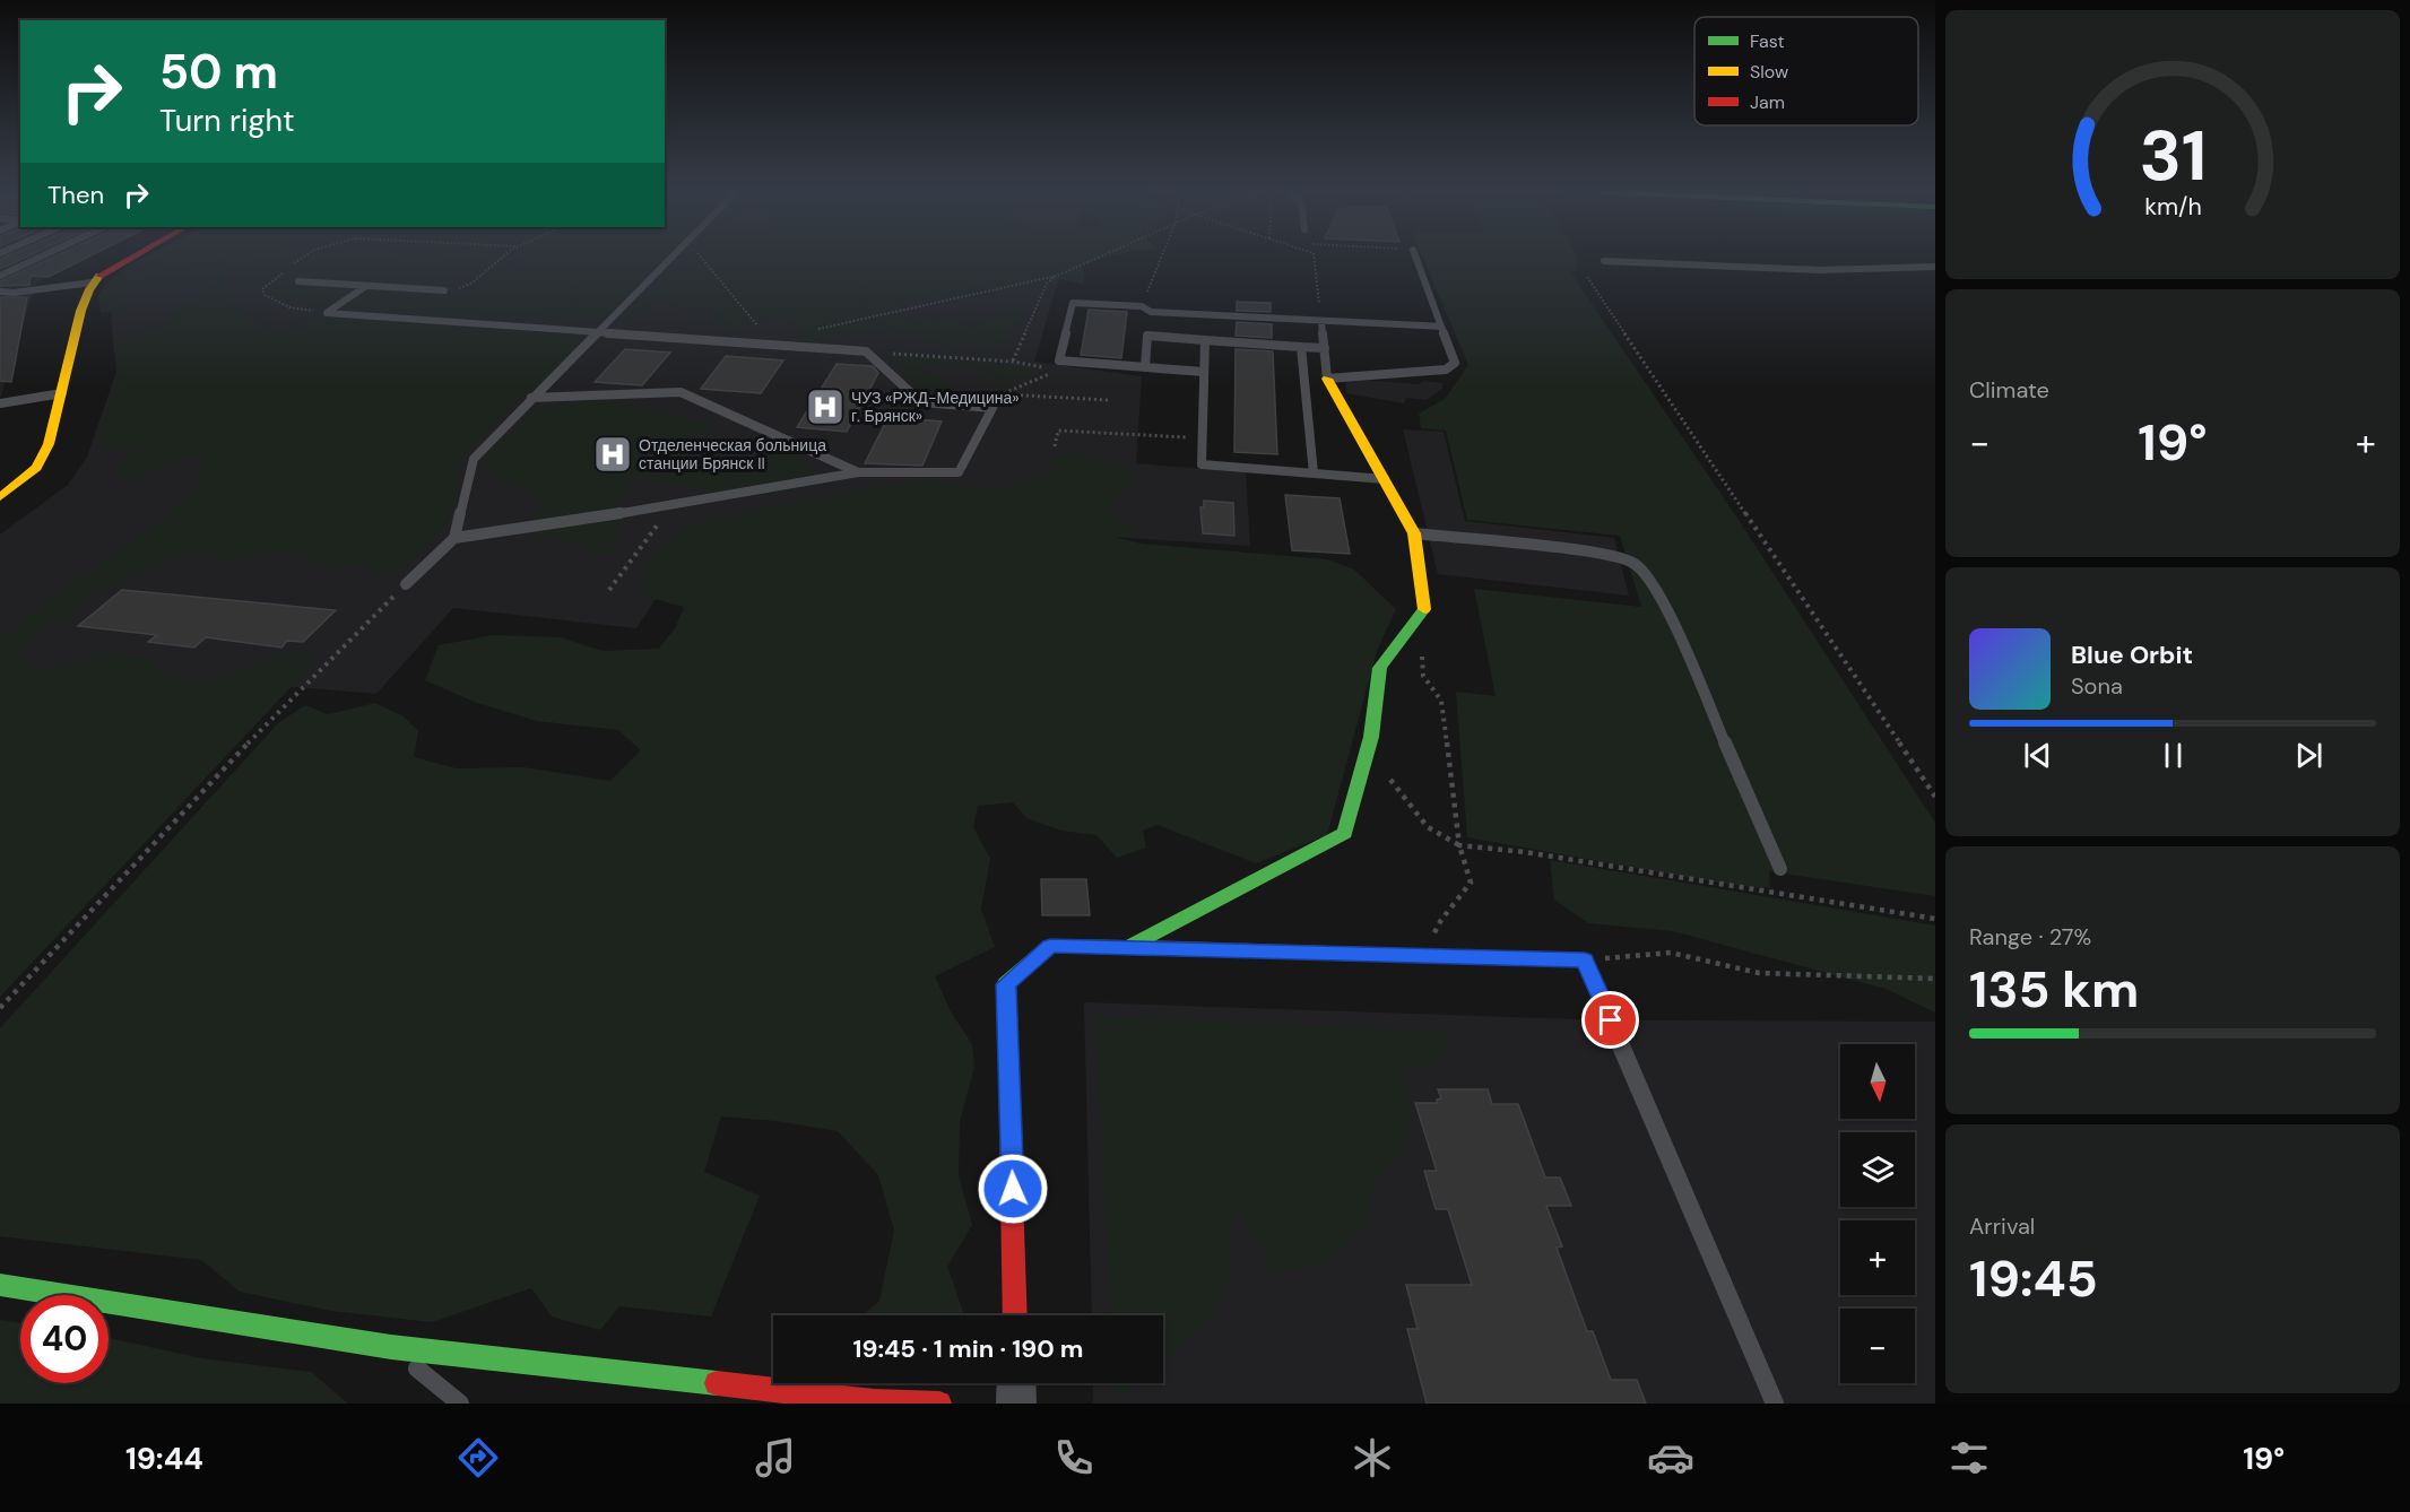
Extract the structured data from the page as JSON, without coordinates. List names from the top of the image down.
{
  "places": {
    "hospital": ["ЧУЗ «РЖД-Медицина» г. Брянск»", "Отделенческая больница станции Брянск II"]
  },
  "legend": ["Fast", "Slow", "Jam"],
  "north": "bottom",
  "page": {
    "turn": ["50 m", "Turn right"],
    "then": "Then",
    "tile": [
      "Climate",
      ["Range · 27%", "135 km"],
      ["Arrival", "19:45"]
    ],
    "heat": ["−", "19°", "+"],
    "song": ["Blue Orbit", "Sona"],
    "map_buttons": ["+", "−"],
    "limit": "40",
    "trip": "19:45 · 1 min · 190 m",
    "tabs": ["19:44", "19°"],
    "gauge": ["31", "km/h"]
  }
}
